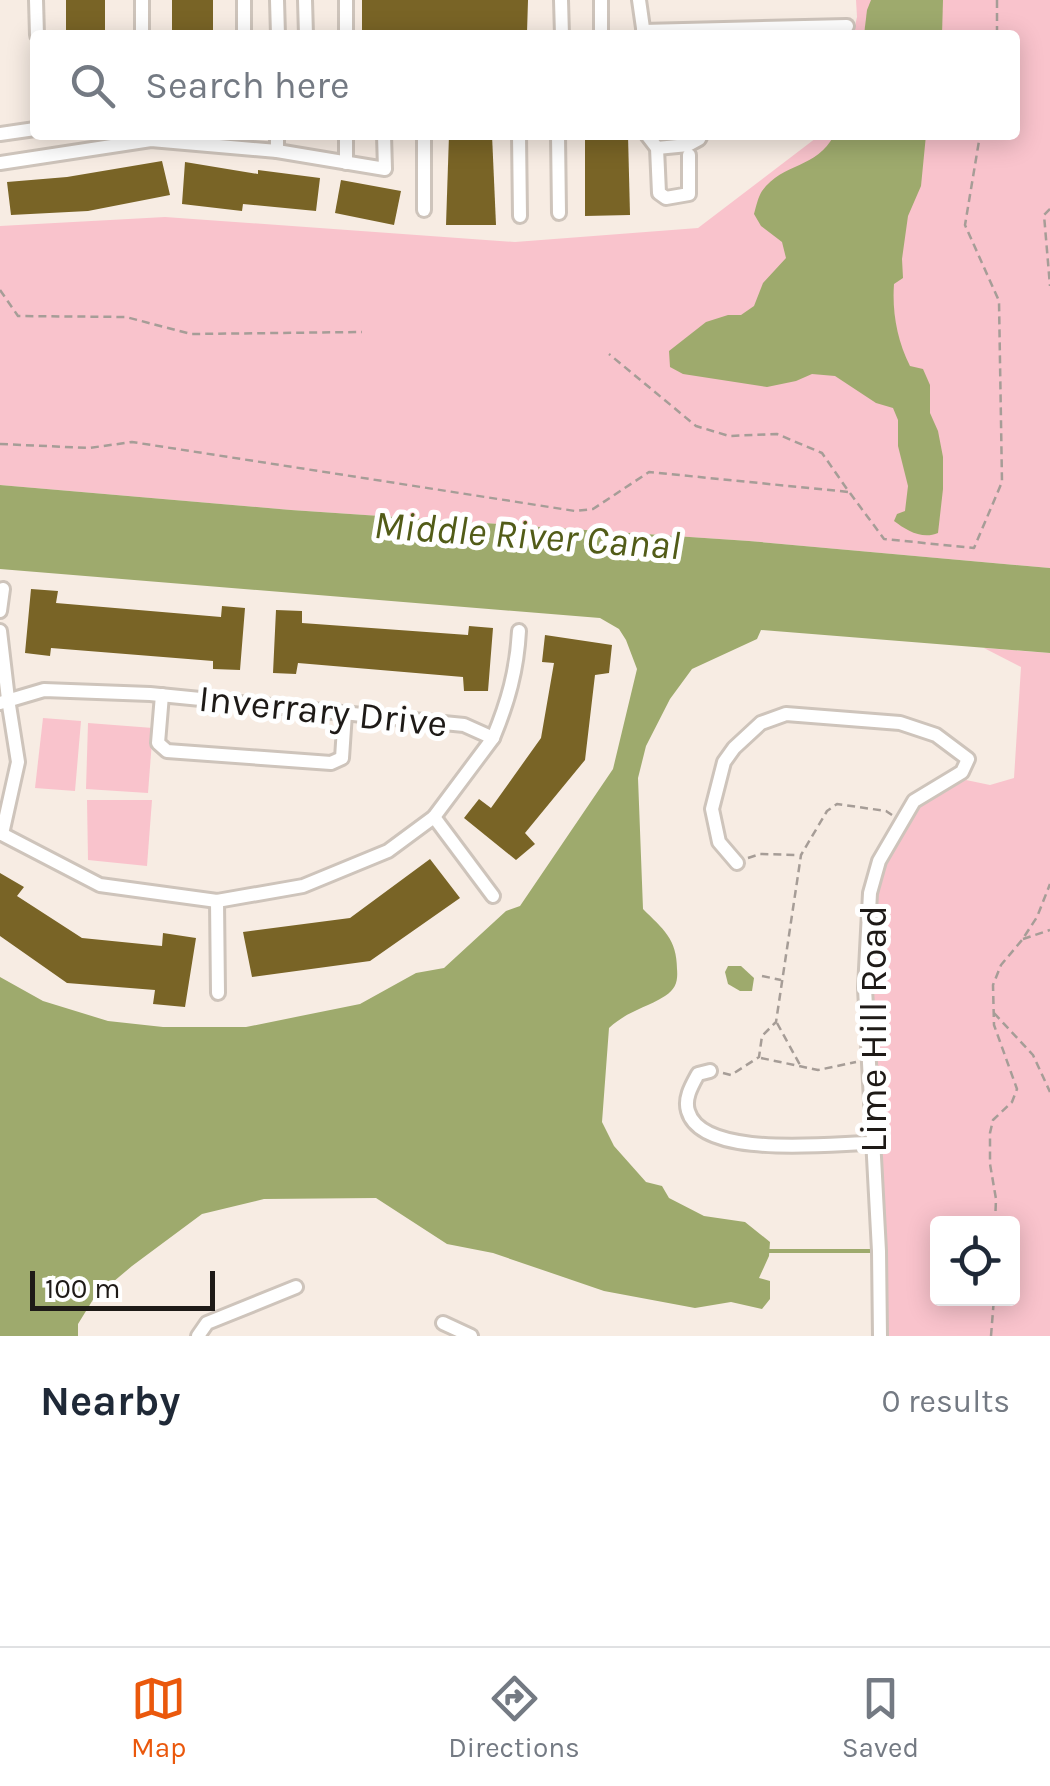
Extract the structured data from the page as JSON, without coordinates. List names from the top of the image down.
{
  "streets": {
    "street": ["Inverrary Drive", "Lime Hill Road"]
  },
  "water": ["Middle River Canal"],
  "scale_bar": "100 m",
  "page": {
    "search": "Search here",
    "scale": "100 m",
    "heading": ["Nearby", "0 results"],
    "nav": ["Map", "Directions", "Saved"]
  }
}
